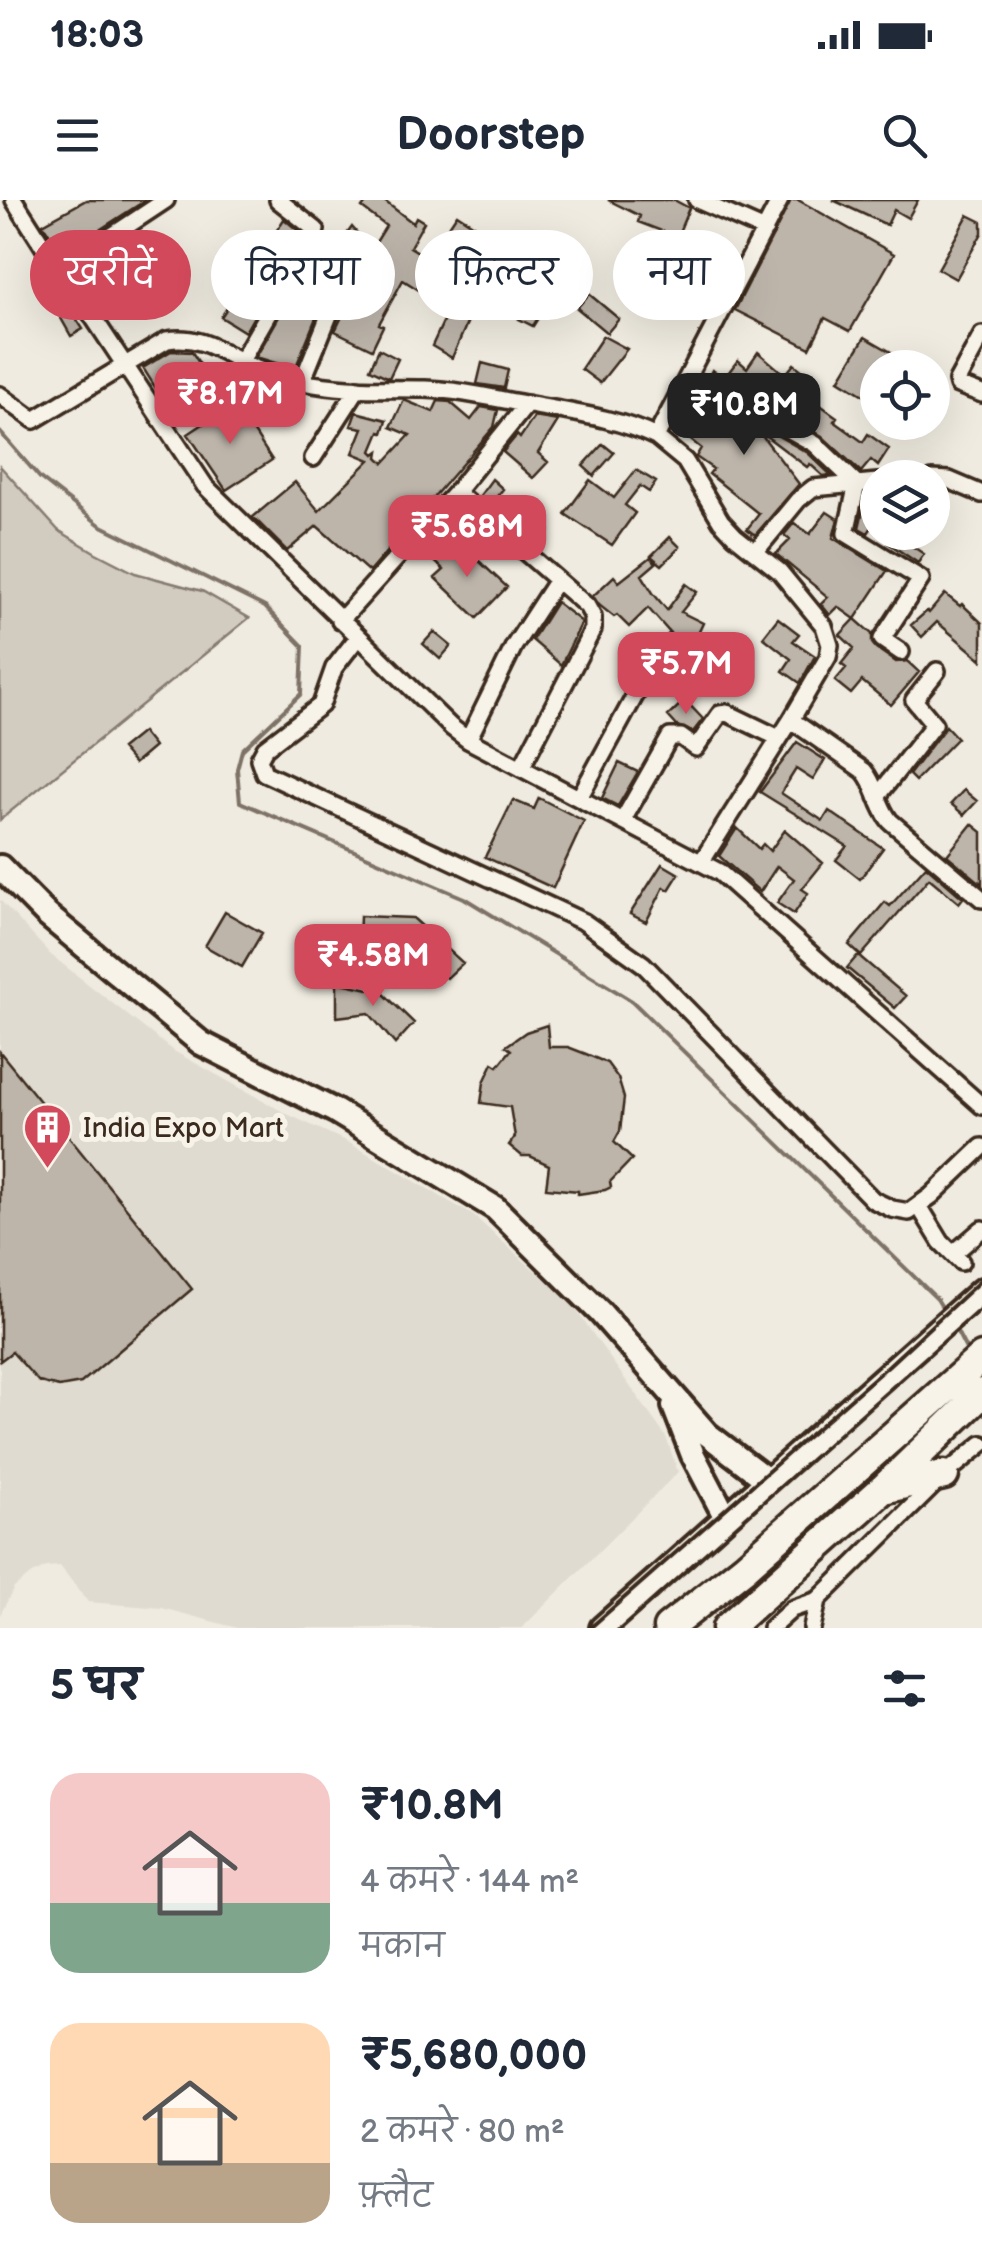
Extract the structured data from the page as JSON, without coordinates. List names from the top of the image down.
{
  "places": {
    "building": ["India Expo Mart"]
  },
  "page": {
    "status": "18:03",
    "header": "Doorstep",
    "chip": [
      "खरीदें",
      "किराया",
      "फ़िल्टर",
      "नया"
    ],
    "price": [
      "₹8.17M",
      "₹10.8M",
      "₹5.68M",
      "₹5.7M",
      "₹4.58M"
    ],
    "heading": "5 घर",
    "list": [
      {
        "name": "₹10.8M",
        "note": "4 कमरे · 144 m² · मकान"
      },
      {
        "name": "₹5,680,000",
        "note": "2 कमरे · 80 m² · फ़्लैट"
      }
    ]
  }
}
